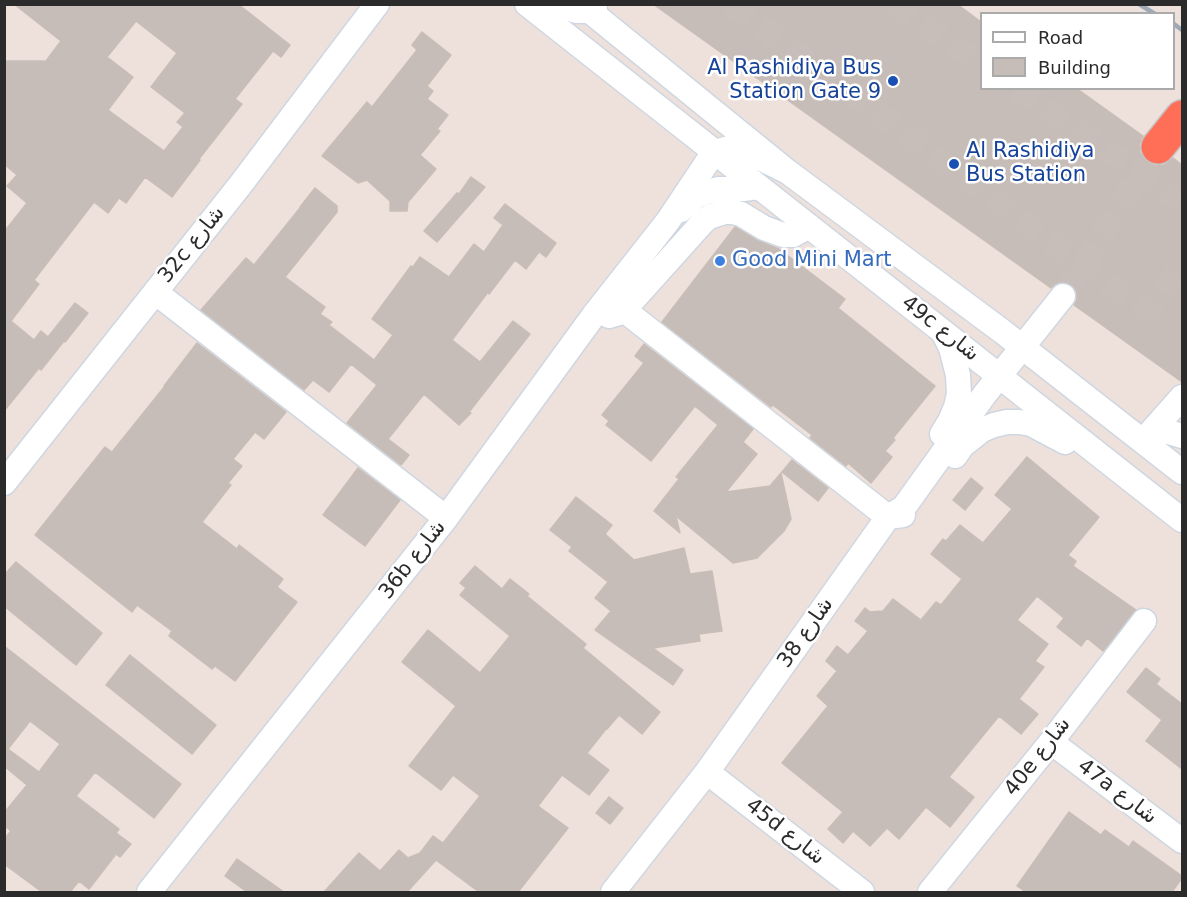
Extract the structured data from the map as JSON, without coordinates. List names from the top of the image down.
{
  "streets": {
    "street": [
      "32c شارع",
      "49c شارع",
      "36b شارع",
      "شارع 38",
      "40e شارع",
      "47a شارع",
      "45d شارع"
    ]
  },
  "crossings": [
    ["49c شارع", "36b شارع"],
    ["49c شارع", "شارع 38"],
    ["شارع 38", "45d شارع"],
    ["40e شارع", "47a شارع"]
  ],
  "places": ["Al Rashidiya Bus Station Gate 9", "Al Rashidiya Bus Station", "Good Mini Mart"],
  "legend": ["Road", "Building"]
}
